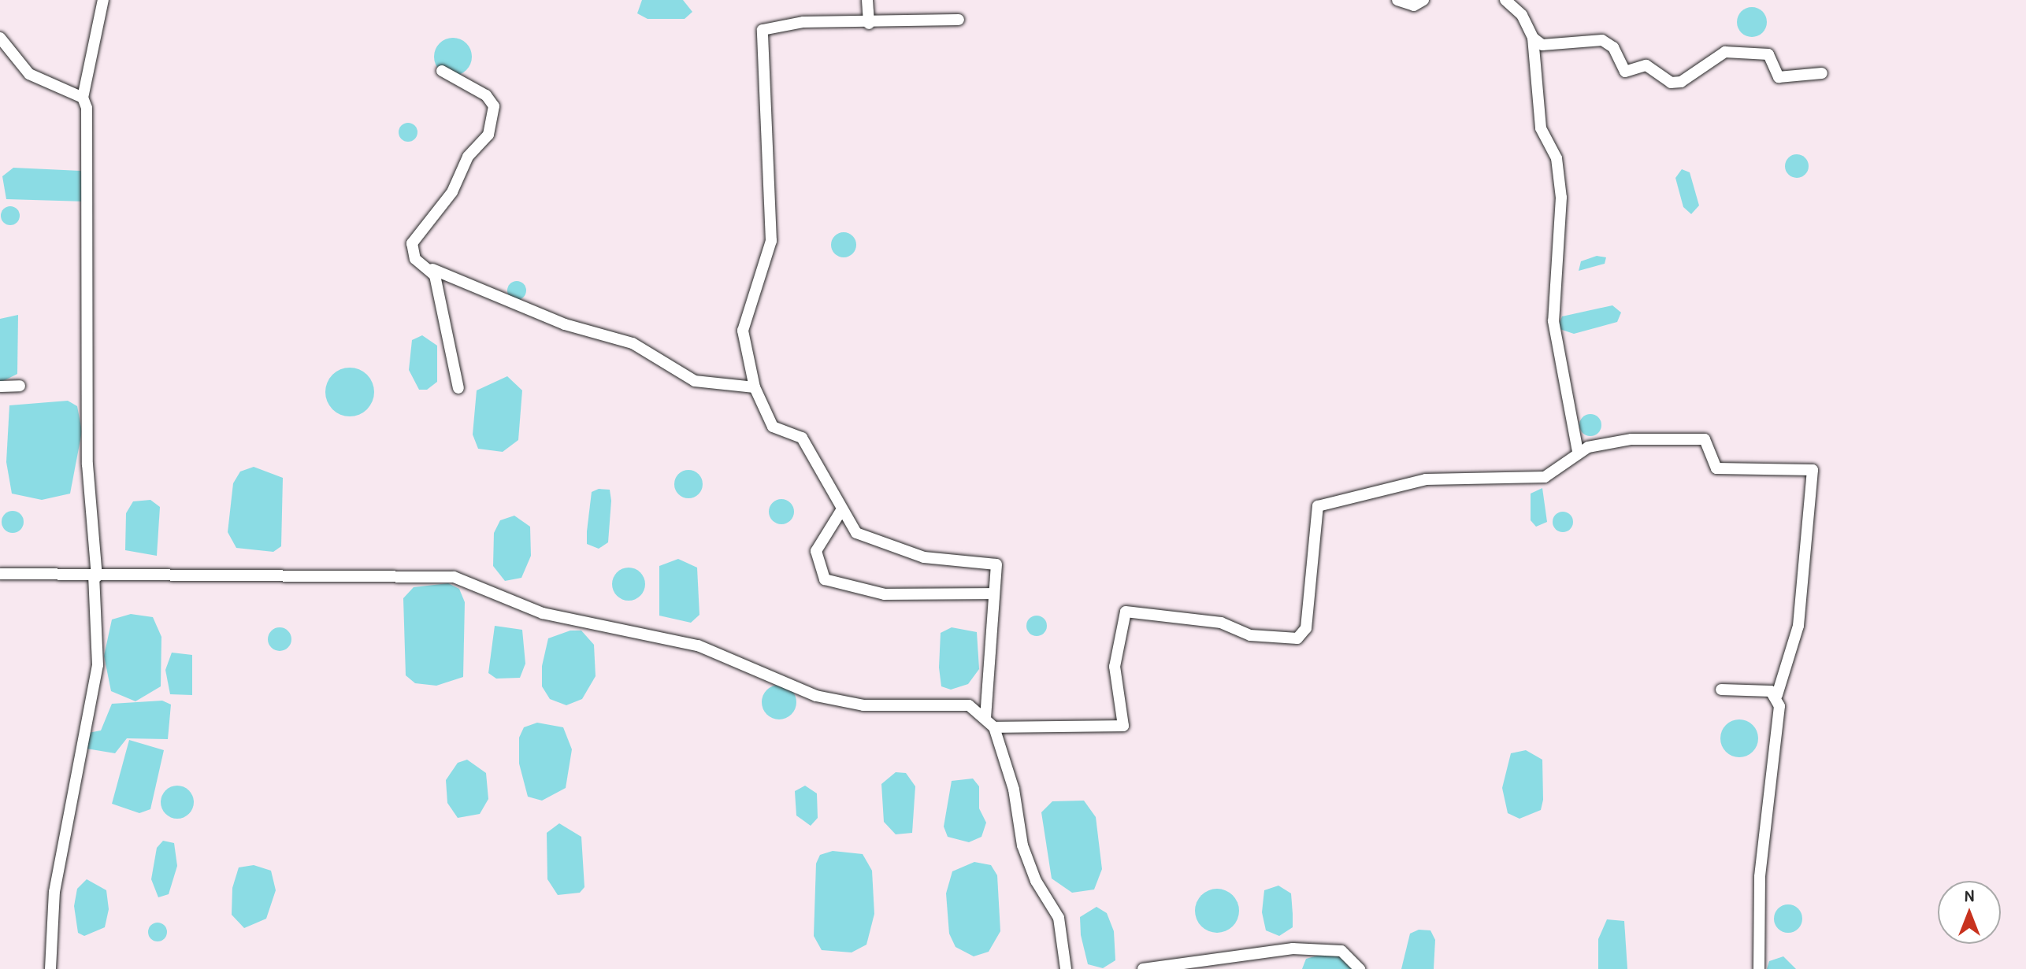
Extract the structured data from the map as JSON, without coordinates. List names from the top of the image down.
{
  "north": "top"
}
